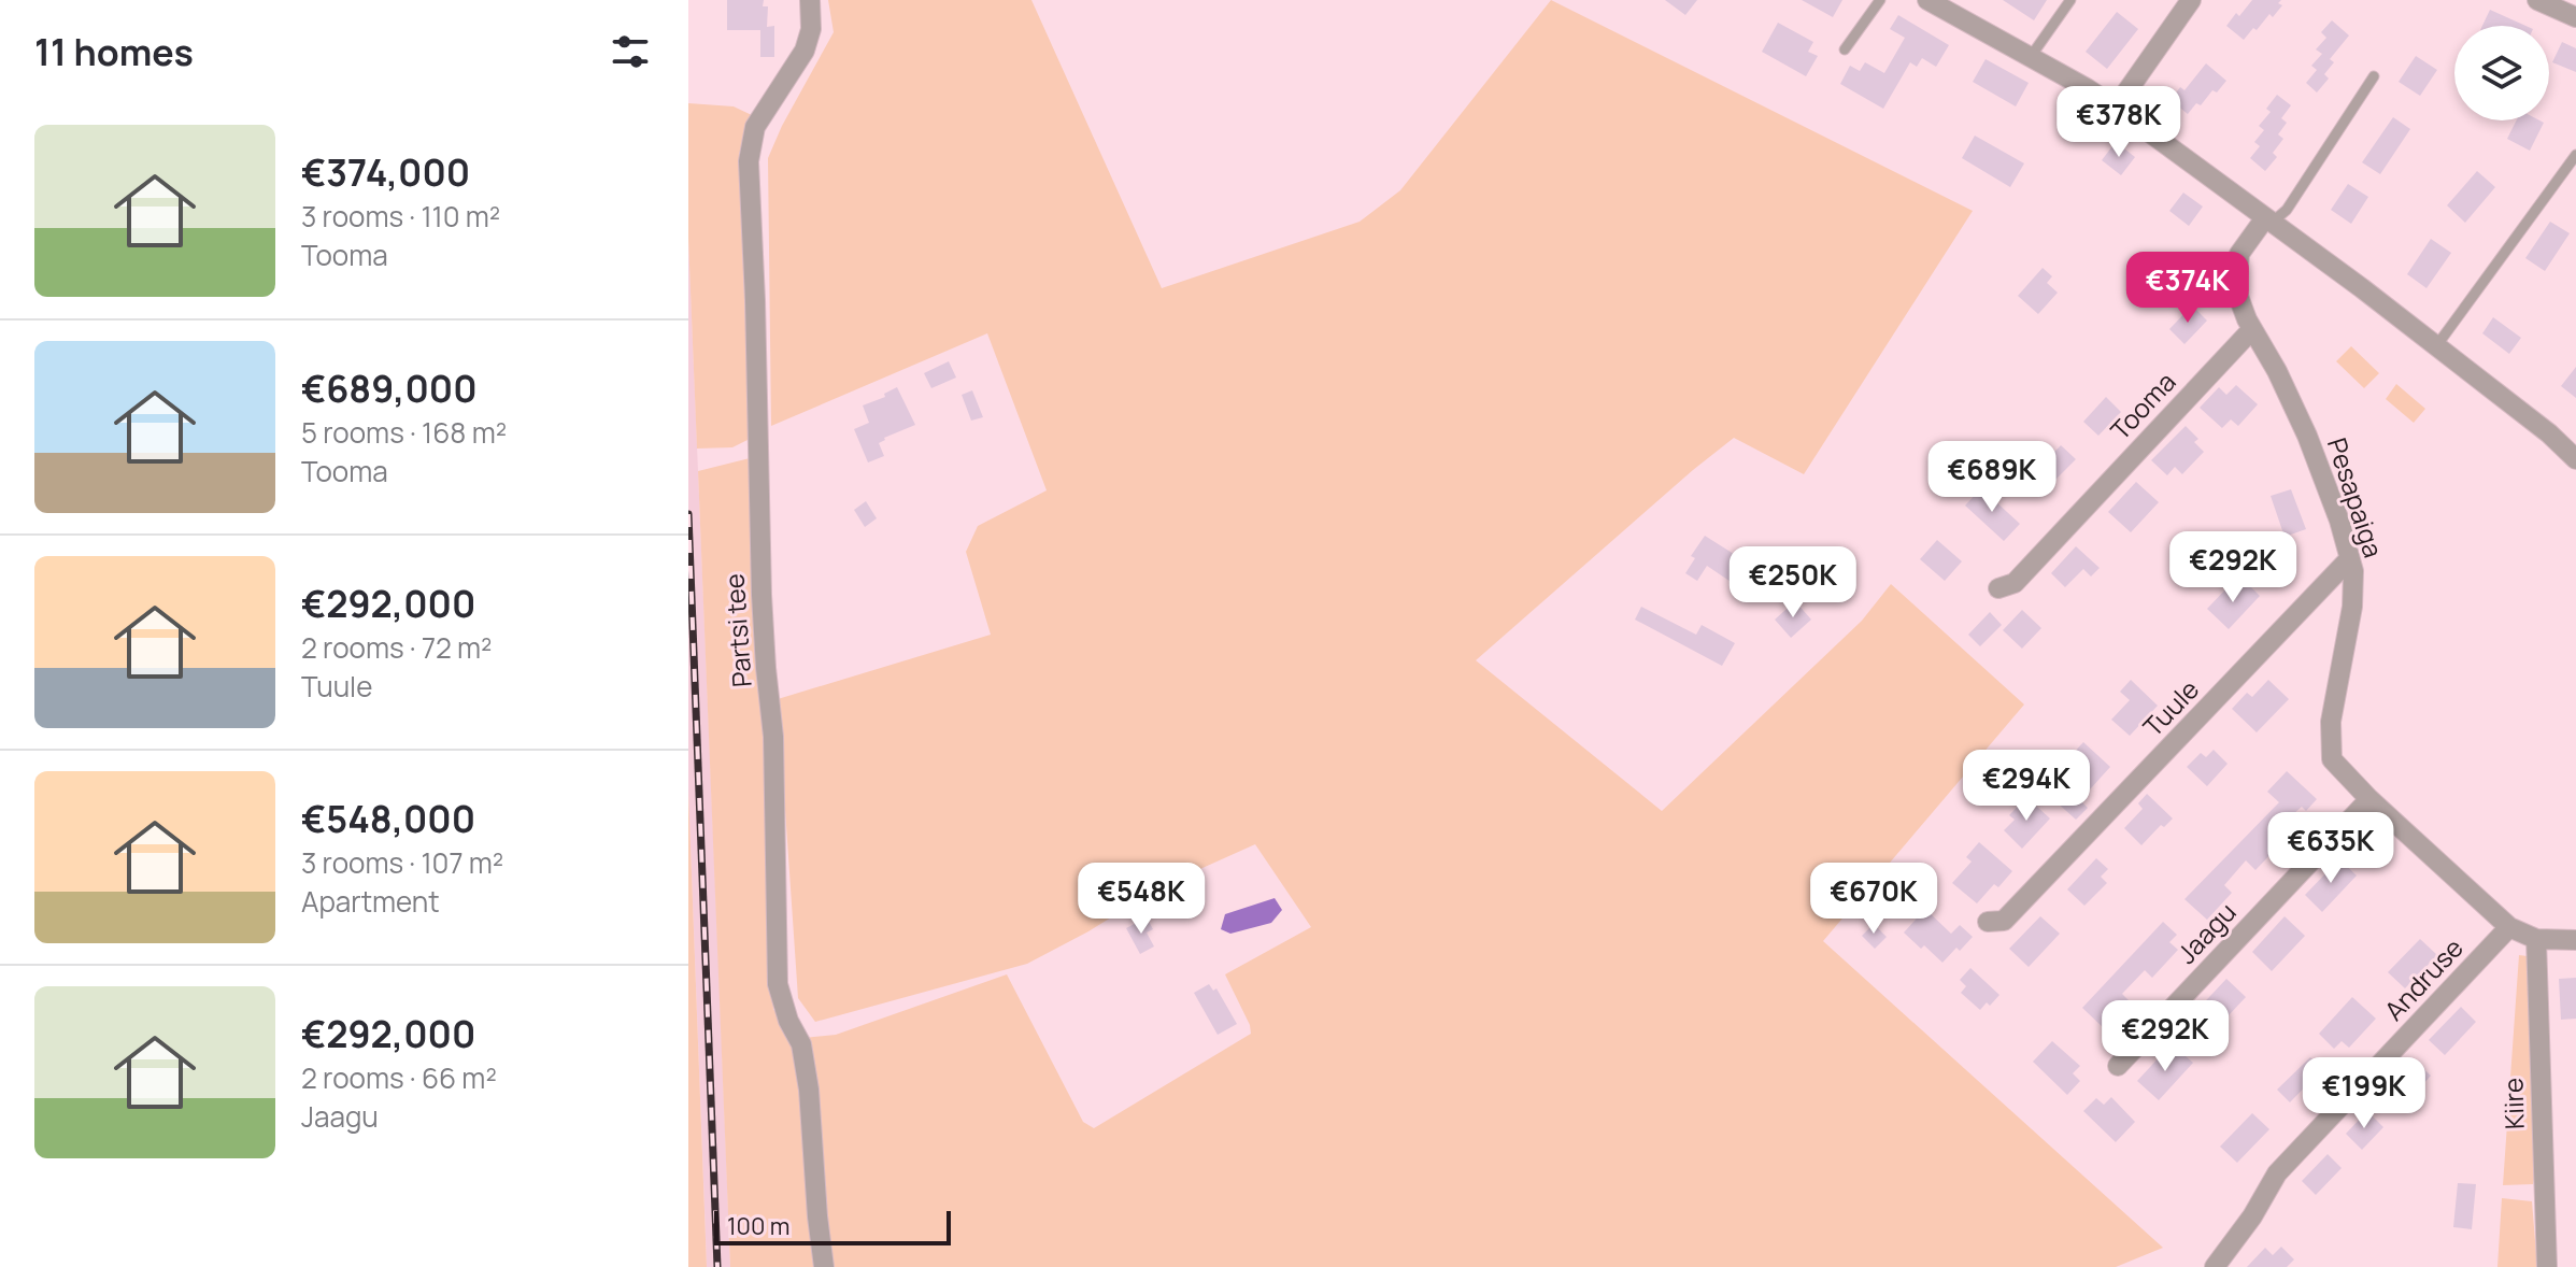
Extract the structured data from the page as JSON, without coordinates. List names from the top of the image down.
{
  "streets": {
    "street": [
      "Tooma",
      "Pesapaiga",
      "Partsi tee",
      "Tuule",
      "Jaagu",
      "Andruse",
      "Kiire"
    ]
  },
  "crossings": [
    ["Tooma", "Pesapaiga"],
    ["Pesapaiga", "Tuule"],
    ["Pesapaiga", "Jaagu"],
    ["Pesapaiga", "Andruse"],
    ["Pesapaiga", "Kiire"]
  ],
  "scale_bar": "100 m",
  "page": {
    "heading": "11 homes",
    "price": [
      "€378K",
      "€374K",
      "€689K",
      "€292K",
      "€250K",
      "€294K",
      "€635K",
      "€548K",
      "€670K",
      "€292K",
      "€199K"
    ],
    "list": [
      {
        "name": "€374,000",
        "note": "3 rooms · 110 m² · Tooma"
      },
      {
        "name": "€689,000",
        "note": "5 rooms · 168 m² · Tooma"
      },
      {
        "name": "€292,000",
        "note": "2 rooms · 72 m² · Tuule"
      },
      {
        "name": "€548,000",
        "note": "3 rooms · 107 m² · Apartment"
      },
      {
        "name": "€292,000",
        "note": "2 rooms · 66 m² · Jaagu"
      }
    ],
    "scale": "100 m"
  }
}
